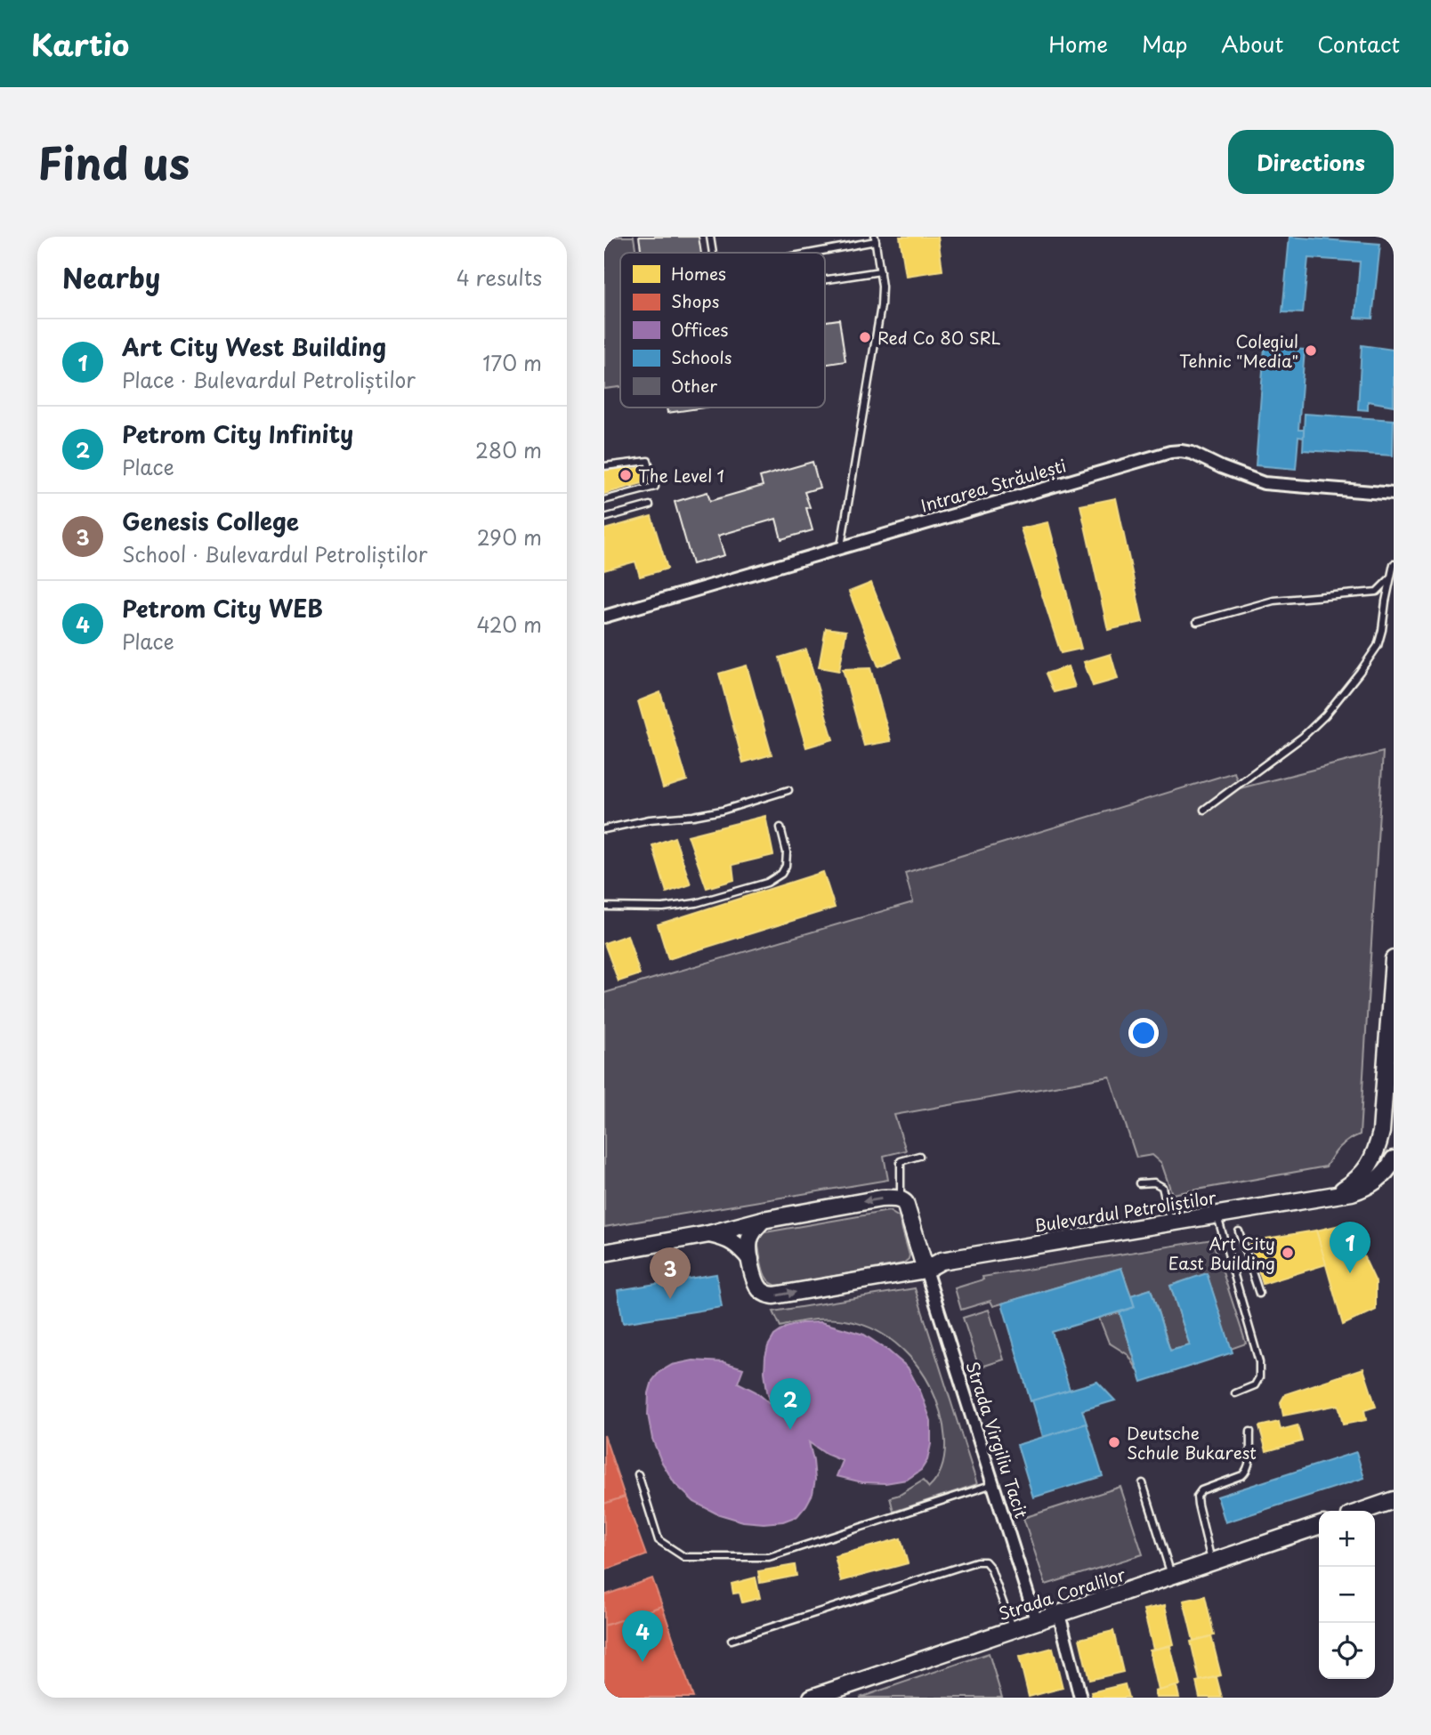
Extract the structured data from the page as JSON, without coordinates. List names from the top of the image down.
{
  "streets": {
    "street": [
      "Intrarea Străulești",
      "Bulevardul Petroliștilor",
      "Strada Virgiliu Tacit",
      "Strada Coralilor"
    ]
  },
  "crossings": [
    ["Bulevardul Petroliștilor", "Strada Virgiliu Tacit"],
    ["Strada Virgiliu Tacit", "Strada Coralilor"]
  ],
  "places": [
    "Red Co 80 SRL",
    "Colegiul Tehnic \"Media\"",
    "The Level 1",
    "Art City East Building",
    "Deutsche Schule Bukarest"
  ],
  "legend": [
    "Homes",
    "Shops",
    "Offices",
    "Schools",
    "Other"
  ],
  "page": {
    "header": "Kartio",
    "nav": [
      "Home",
      "Map",
      "About",
      "Contact"
    ],
    "title": "Find us",
    "buttons": "Directions",
    "heading": ["Nearby", "4 results"],
    "list": [
      {
        "mark": "1",
        "name": "Art City West Building",
        "note": "Place · Bulevardul Petroliștilor",
        "value": "170 m"
      },
      {
        "mark": "2",
        "name": "Petrom City Infinity",
        "note": "Place",
        "value": "280 m"
      },
      {
        "mark": "3",
        "name": "Genesis College",
        "note": "School · Bulevardul Petroliștilor",
        "value": "290 m"
      },
      {
        "mark": "4",
        "name": "Petrom City WEB",
        "note": "Place",
        "value": "420 m"
      }
    ],
    "pins": [
      "1",
      "3",
      "2",
      "4"
    ],
    "map_buttons": ["+", "−"]
  }
}
